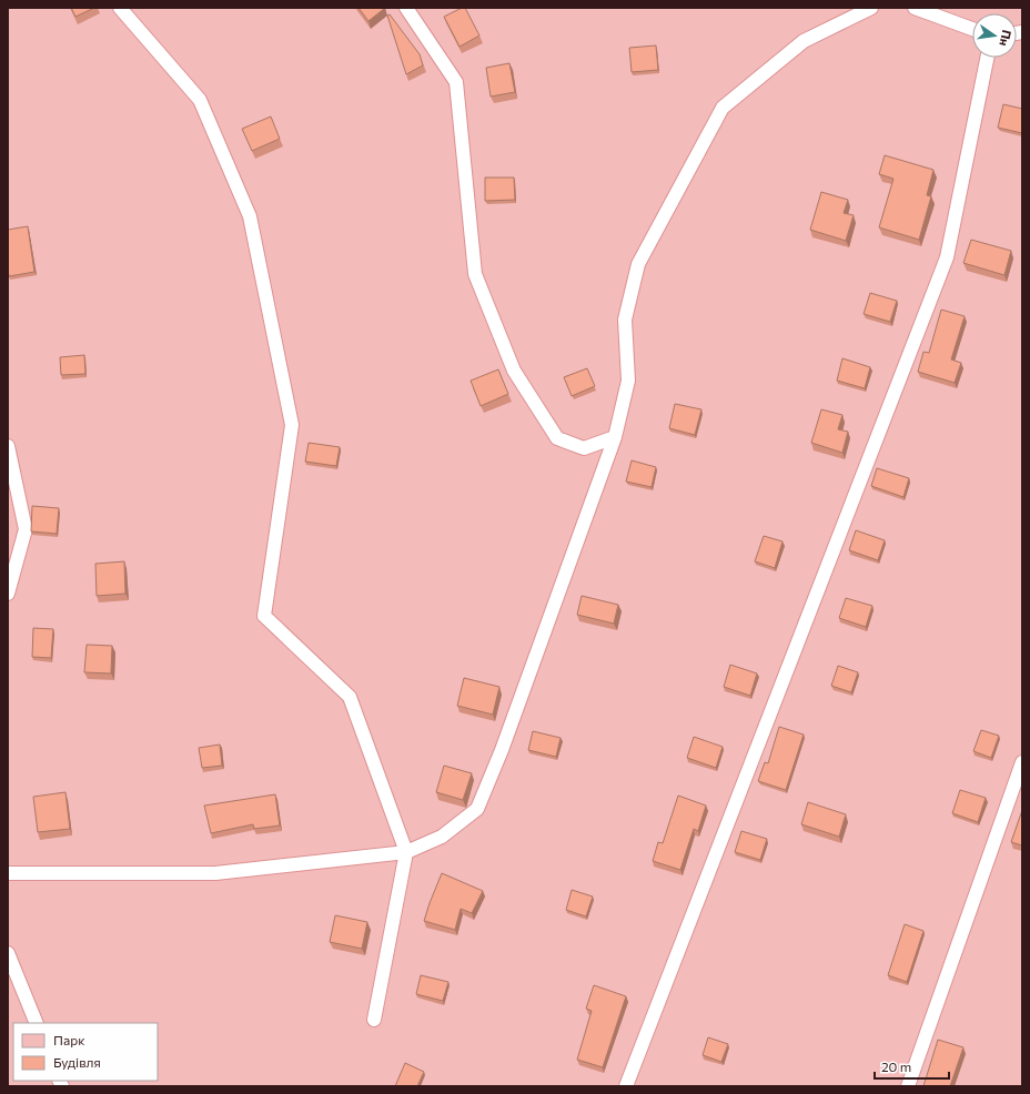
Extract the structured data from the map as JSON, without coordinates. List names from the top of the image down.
{
  "legend": ["Парк", "Будівля"],
  "scale_bar": "20 m",
  "north": "right"
}
